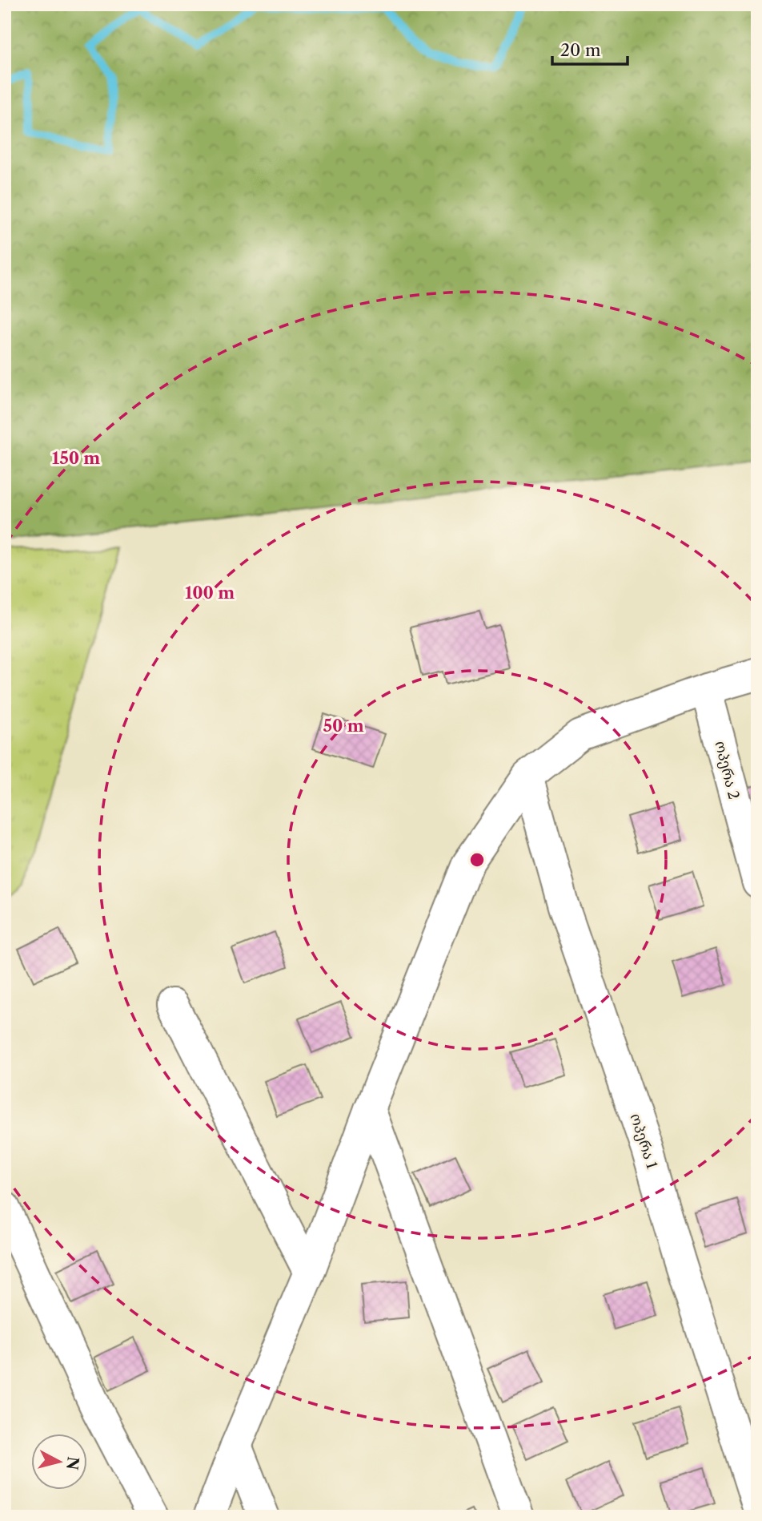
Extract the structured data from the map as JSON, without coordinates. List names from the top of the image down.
{
  "streets": {
    "street": ["ოპერა 2", "ოპერა 1"]
  },
  "scale_bar": "20 m",
  "north": "right",
  "rings": ["150 m", "100 m", "50 m"]
}
